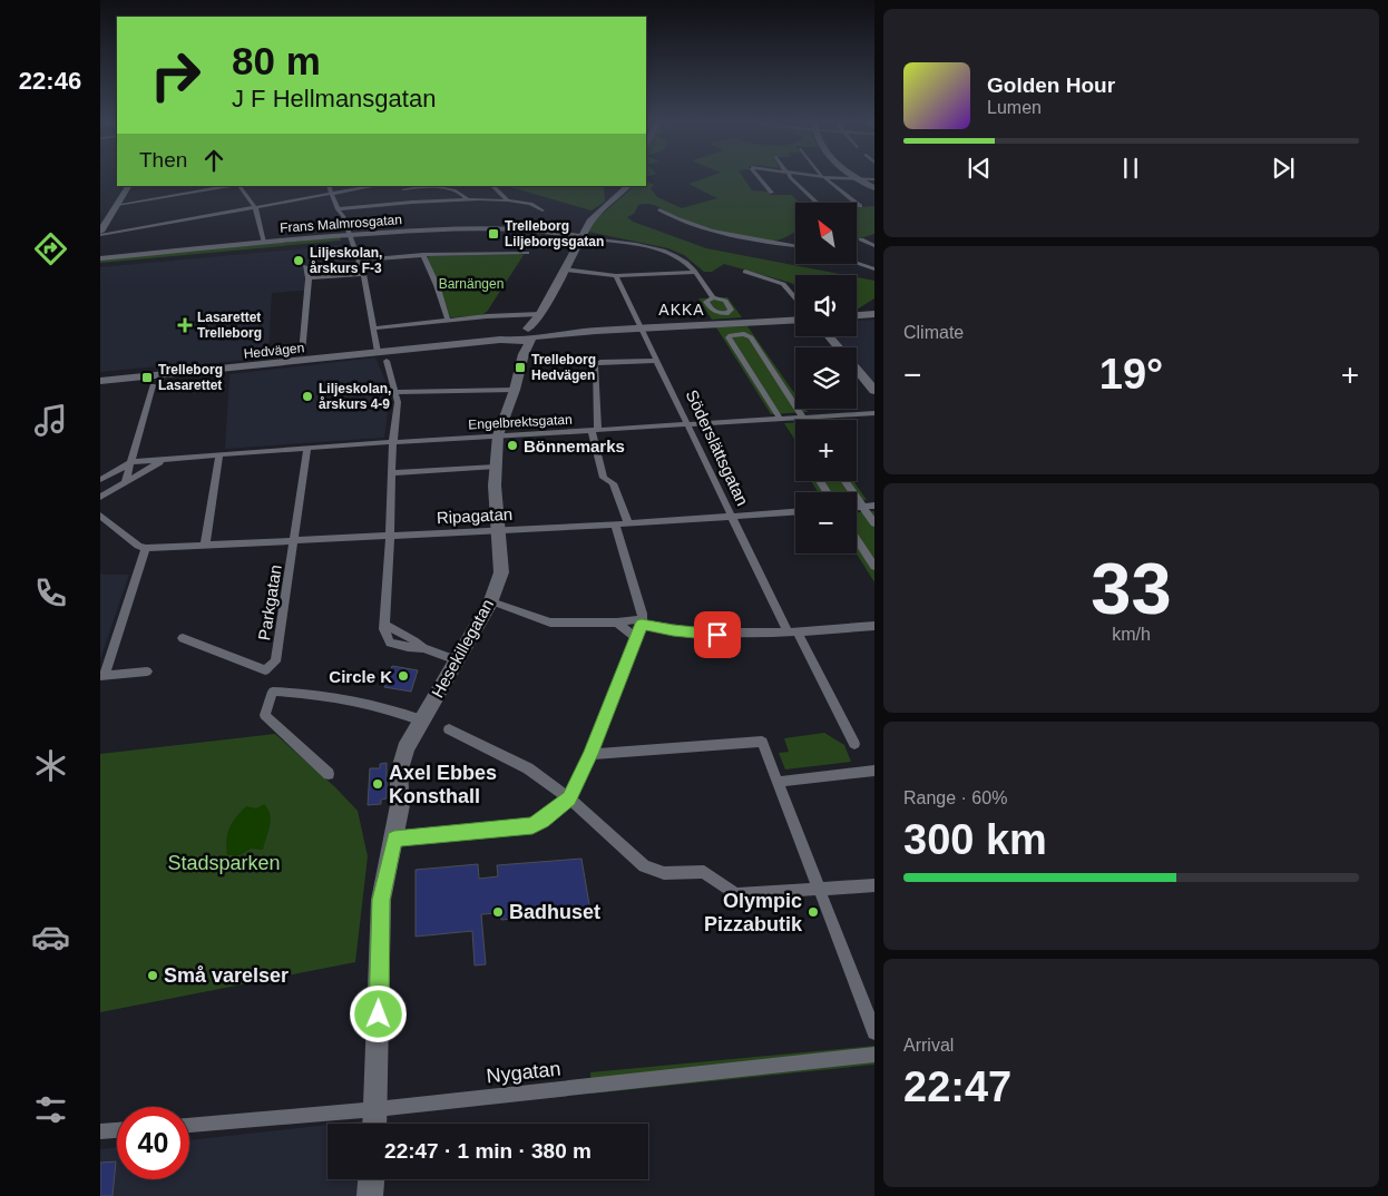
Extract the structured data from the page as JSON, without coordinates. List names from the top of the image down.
{
  "streets": {
    "street": [
      "Frans Malmrosgatan",
      "Hedvägen",
      "Engelbrektsgatan",
      "Söderslättsgatan",
      "Ripagatan",
      "Parkgatan",
      "Hesekillegatan",
      "Nygatan"
    ]
  },
  "crossings": [
    ["Frans Malmrosgatan", "Hesekillegatan"],
    ["Hedvägen", "Söderslättsgatan"],
    ["Hedvägen", "Hesekillegatan"],
    ["Engelbrektsgatan", "Söderslättsgatan"],
    ["Engelbrektsgatan", "Parkgatan"],
    ["Engelbrektsgatan", "Hesekillegatan"],
    ["Söderslättsgatan", "Ripagatan"],
    ["Ripagatan", "Parkgatan"],
    ["Ripagatan", "Hesekillegatan"],
    ["Hesekillegatan", "Nygatan"]
  ],
  "districts": ["AKKA"],
  "parks": ["Barnängen", "Stadsparken"],
  "places": {
    "transit": ["Trelleborg Liljeborgsgatan", "Trelleborg Hedvägen", "Trelleborg Lasarettet"],
    "other": [
      "Liljeskolan, årskurs F-3",
      "Liljeskolan, årskurs 4-9",
      "Bönnemarks",
      "Circle K",
      "Axel Ebbes Konsthall",
      "Badhuset",
      "Olympic Pizzabutik",
      "Små varelser"
    ],
    "health": ["Lasarettet Trelleborg"]
  },
  "north": "top left",
  "page": {
    "tabs": "22:46",
    "turn": ["80 m", "J F Hellmansgatan"],
    "song": ["Golden Hour", "Lumen"],
    "then": "Then",
    "map_buttons": ["+", "−"],
    "tile": [
      "Climate",
      ["33", "km/h"],
      ["Range · 60%", "300 km"],
      ["Arrival", "22:47"]
    ],
    "heat": ["−", "19°", "+"],
    "limit": "40",
    "trip": "22:47 · 1 min · 380 m"
  }
}
